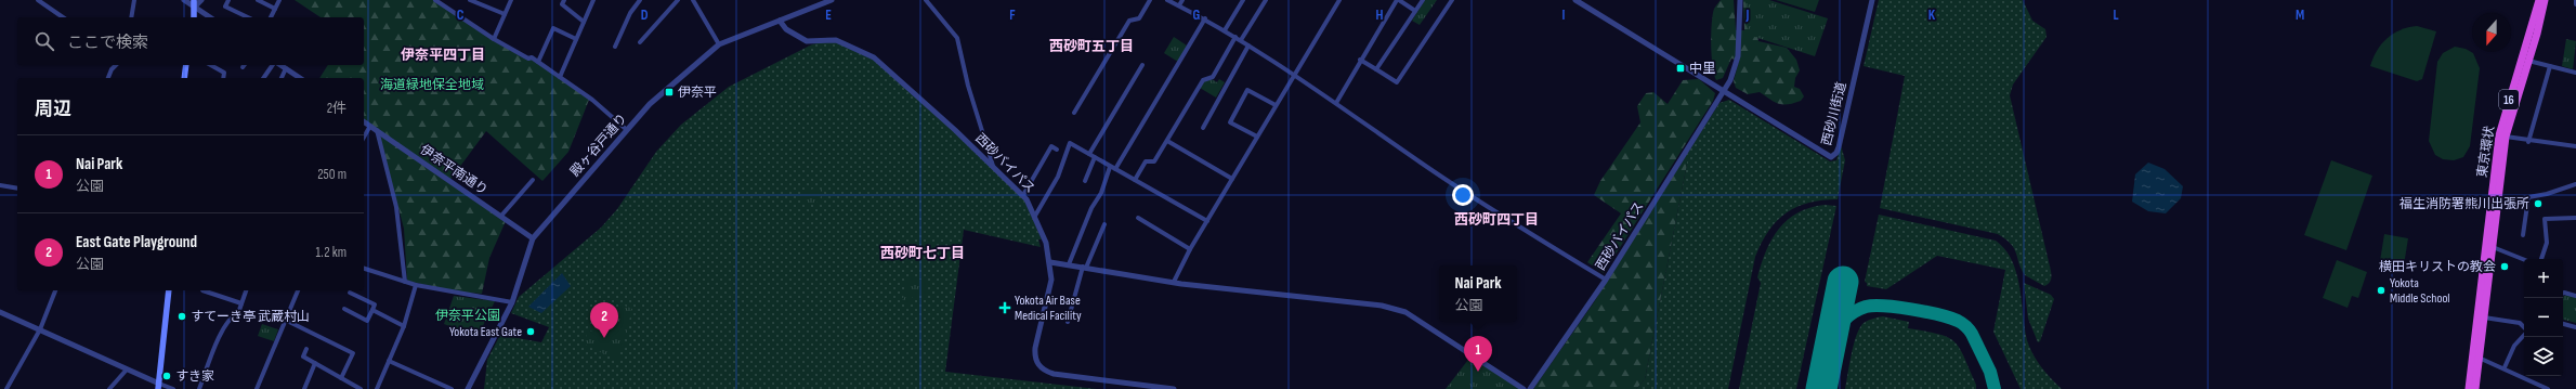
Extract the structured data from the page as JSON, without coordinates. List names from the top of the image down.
{
  "streets": {
    "highway": ["16", "東京環状"],
    "street": [
      "西砂川街道",
      "殿ヶ谷戸通り",
      "西砂バイパス",
      "伊奈平南通り"
    ]
  },
  "crossings": [
    ["西砂川街道", "西砂バイパス"],
    ["殿ヶ谷戸通り", "西砂バイパス"],
    ["殿ヶ谷戸通り", "伊奈平南通り"]
  ],
  "districts": [
    "西砂町五丁目",
    "伊奈平四丁目",
    "西砂町四丁目",
    "西砂町七丁目"
  ],
  "parks": ["海道緑地保全地域", "伊奈平公園"],
  "places": {
    "transit": ["中里", "伊奈平"],
    "other": [
      "福生消防署熊川出張所",
      "横田キリストの教会",
      "Yokota Middle School",
      "すてーき亭 武蔵村山",
      "Yokota East Gate",
      "すき家"
    ],
    "health": ["Yokota Air Base Medical Facility"]
  },
  "north": "bottom",
  "page": {
    "search": "ここで検索",
    "heading": ["周辺", "2件"],
    "list": [
      {
        "mark": "1",
        "name": "Nai Park",
        "note": "公園",
        "value": "250 m"
      },
      {
        "mark": "2",
        "name": "East Gate Playground",
        "note": "公園",
        "value": "1.2 km"
      }
    ],
    "map_buttons": ["+", "−"],
    "popup": ["Nai Park", "公園"],
    "pins": ["2", "1"]
  },
  "grid": {
    "columns": [
      "C",
      "D",
      "E",
      "F",
      "G",
      "H",
      "I",
      "J",
      "K",
      "L",
      "M"
    ]
  }
}
